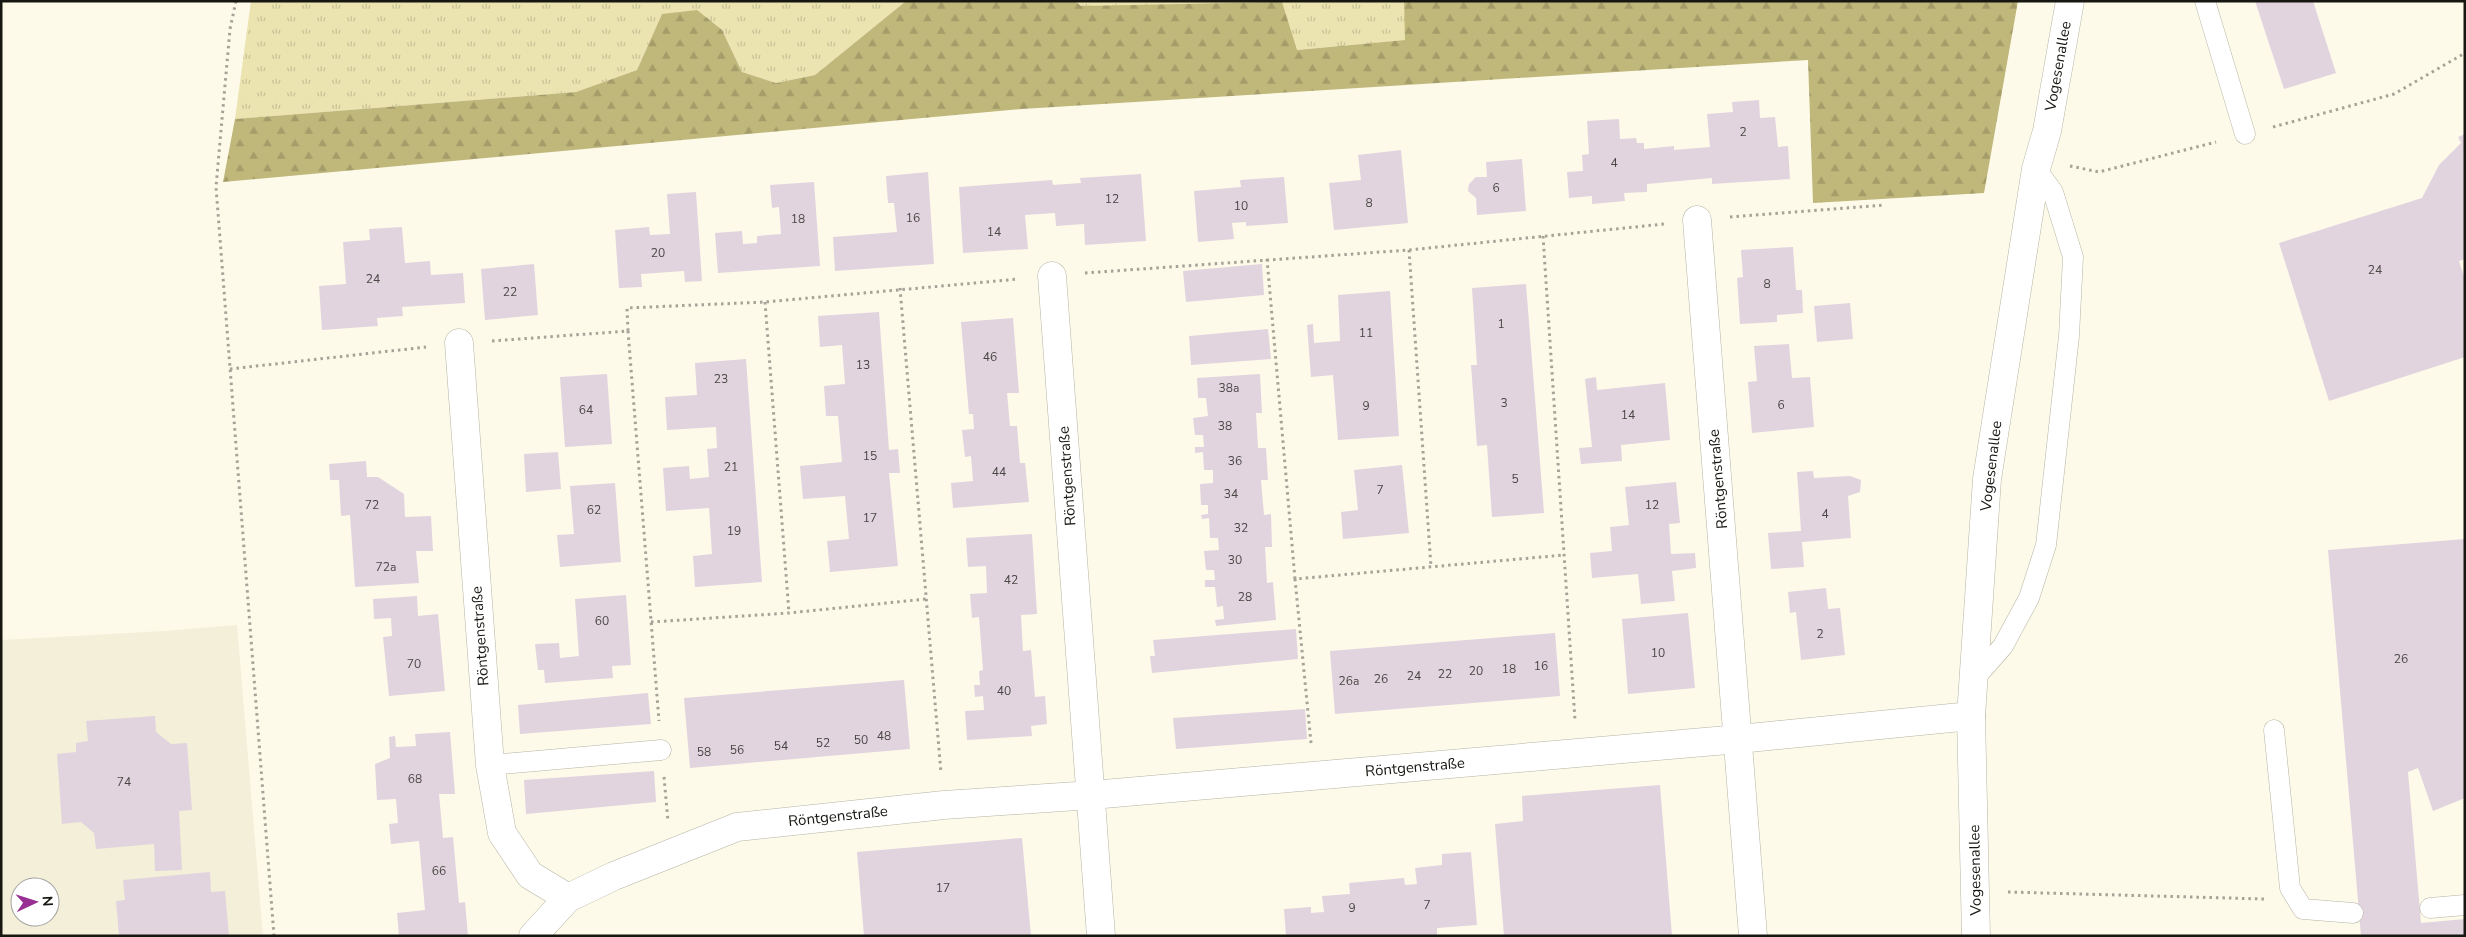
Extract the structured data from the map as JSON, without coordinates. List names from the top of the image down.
{
  "streets": {
    "street": ["Vogesenallee", "Röntgenstraße"]
  },
  "crossings": [
    ["Vogesenallee", "Röntgenstraße"]
  ],
  "house_numbers": [
    "2",
    "4",
    "6",
    "12",
    "8",
    "10",
    "16",
    "18",
    "14",
    "20",
    "24",
    "24",
    "8",
    "22",
    "1",
    "11",
    "46",
    "13",
    "23",
    "38a",
    "3",
    "6",
    "9",
    "64",
    "14",
    "38",
    "15",
    "36",
    "21",
    "44",
    "5",
    "7",
    "34",
    "72",
    "12",
    "62",
    "4",
    "17",
    "32",
    "19",
    "30",
    "72a",
    "42",
    "28",
    "60",
    "2",
    "10",
    "26",
    "70",
    "16",
    "18",
    "20",
    "22",
    "24",
    "26",
    "26a",
    "40",
    "48",
    "50",
    "52",
    "54",
    "56",
    "58",
    "68",
    "74",
    "66",
    "17",
    "7",
    "9"
  ],
  "north": "right"
}
